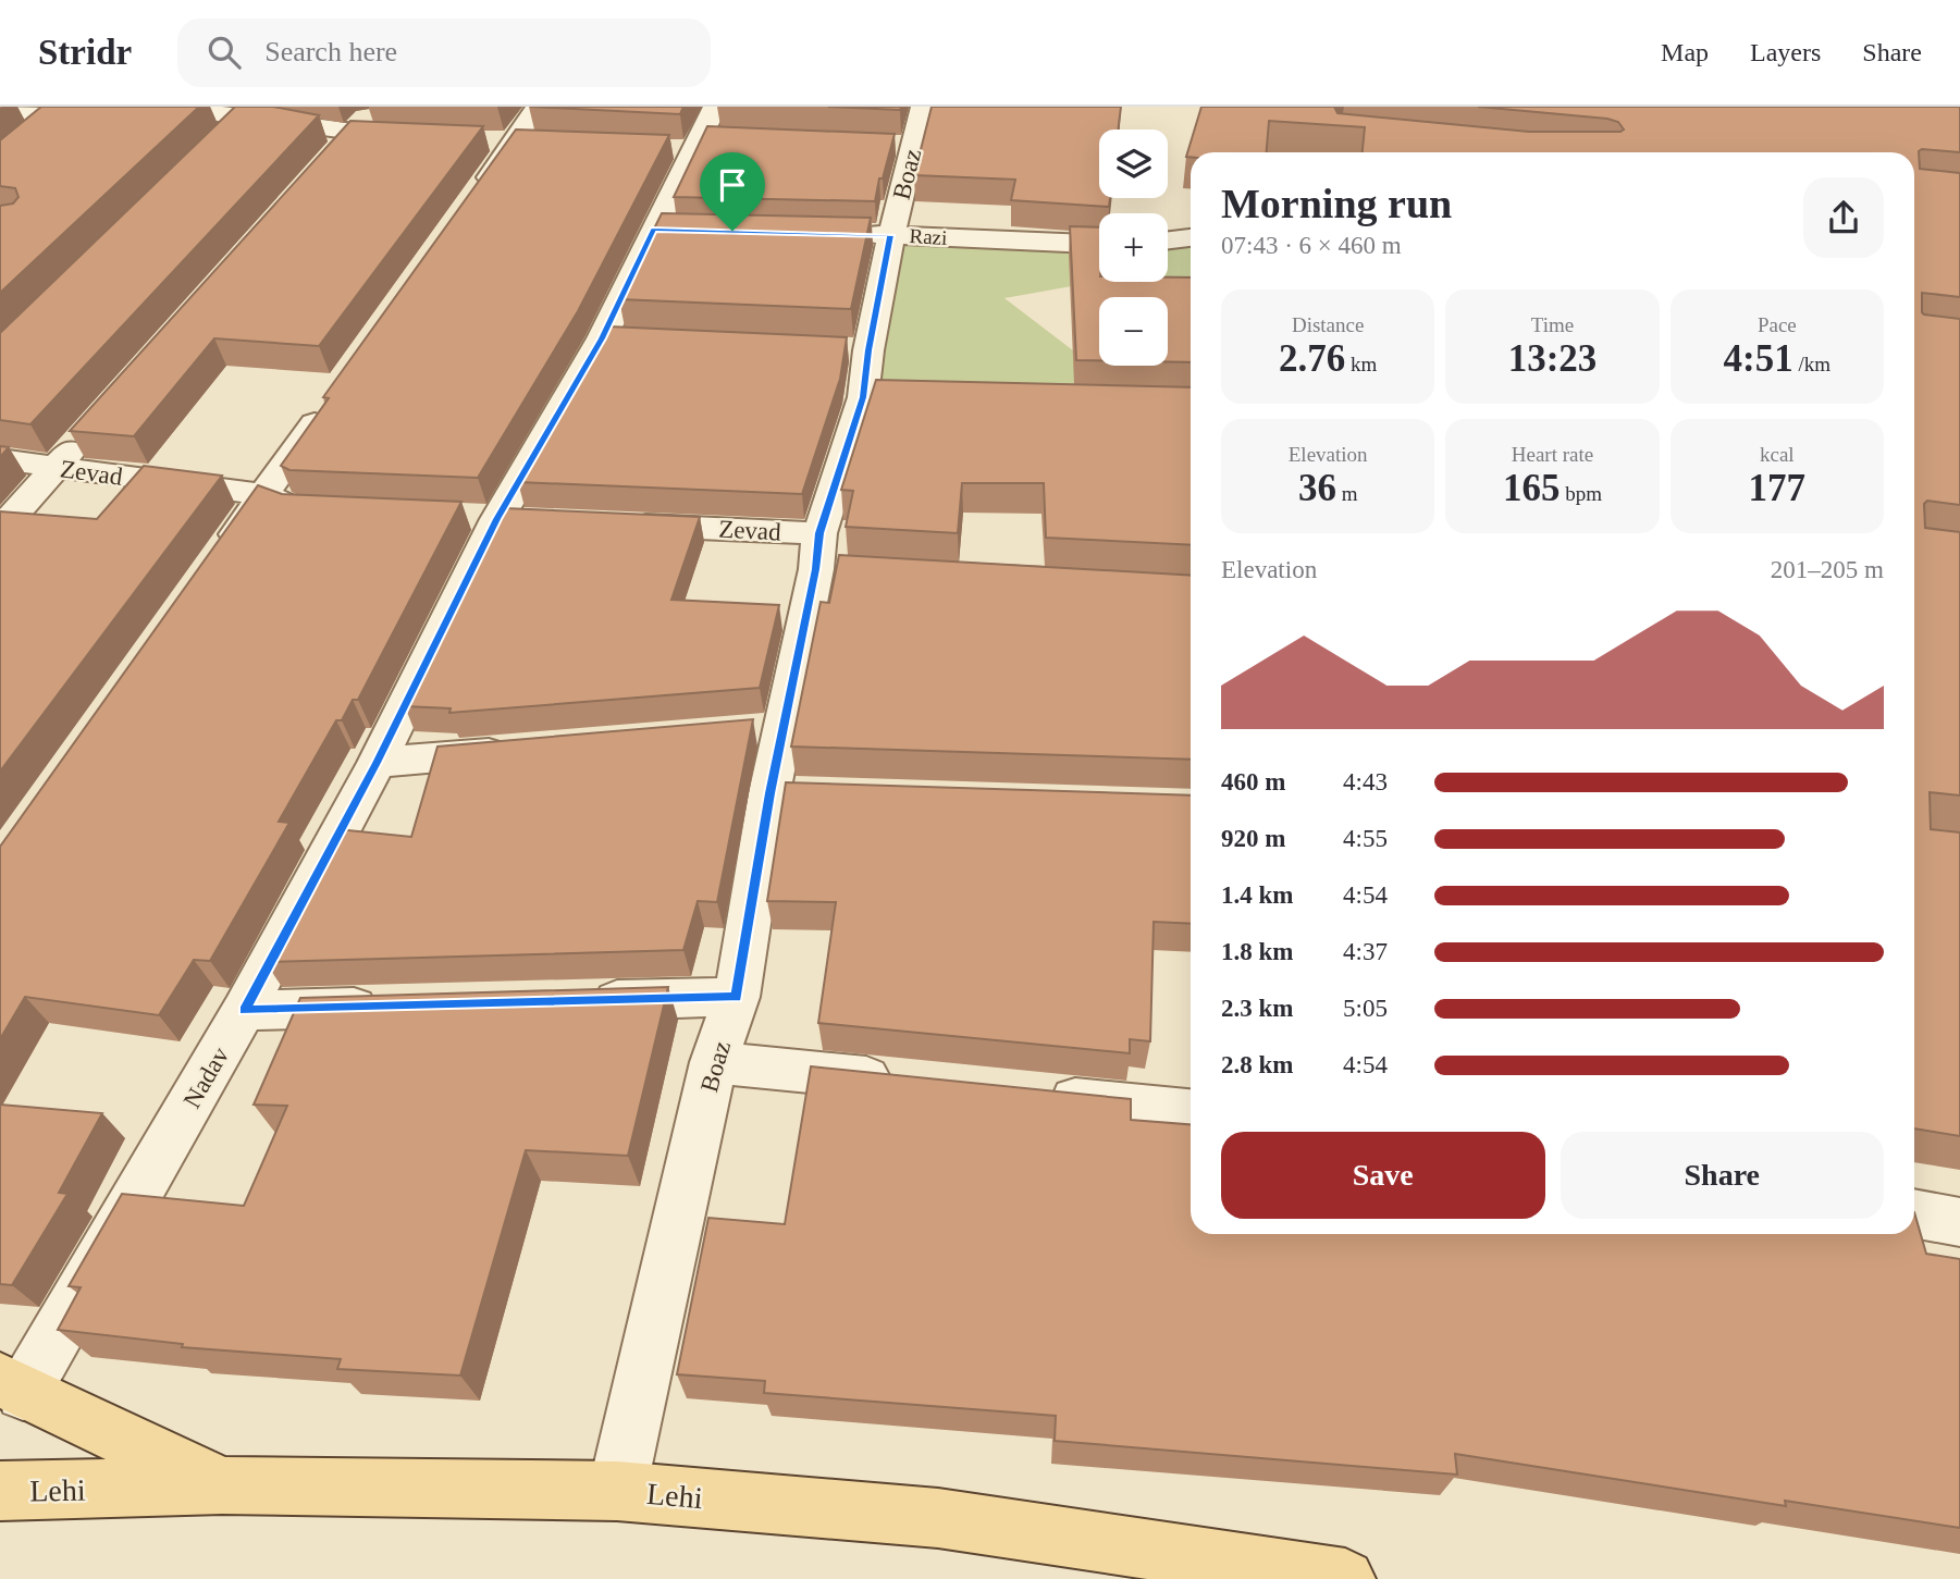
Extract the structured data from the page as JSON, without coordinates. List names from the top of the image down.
{
  "streets": {
    "main road": ["Lehi"],
    "street": [
      "Boaz",
      "Razi",
      "Zevad",
      "Nadav"
    ]
  },
  "crossings": [
    ["Boaz", "Razi"],
    ["Boaz", "Zevad"],
    ["Boaz", "Lehi"]
  ],
  "page": {
    "header": "Stridr",
    "search": "Search here",
    "nav": ["Map", "Layers", "Share"],
    "map_buttons": ["+", "−"],
    "heading": ["Morning run", "07:43 · 6 × 460 m"],
    "stats": [
      ["Distance", "2.76 km"],
      ["Time", "13:23"],
      ["Pace", "4:51 /km"],
      ["Elevation", "36 m"],
      ["Heart rate", "165 bpm"],
      ["kcal", "177"]
    ],
    "chart": ["Elevation", "201–205 m"],
    "list": [
      {
        "name": "460 m",
        "note": "4:43"
      },
      {
        "name": "920 m",
        "note": "4:55"
      },
      {
        "name": "1.4 km",
        "note": "4:54"
      },
      {
        "name": "1.8 km",
        "note": "4:37"
      },
      {
        "name": "2.3 km",
        "note": "5:05"
      },
      {
        "name": "2.8 km",
        "note": "4:54"
      }
    ],
    "buttons": ["Save", "Share"]
  }
}
